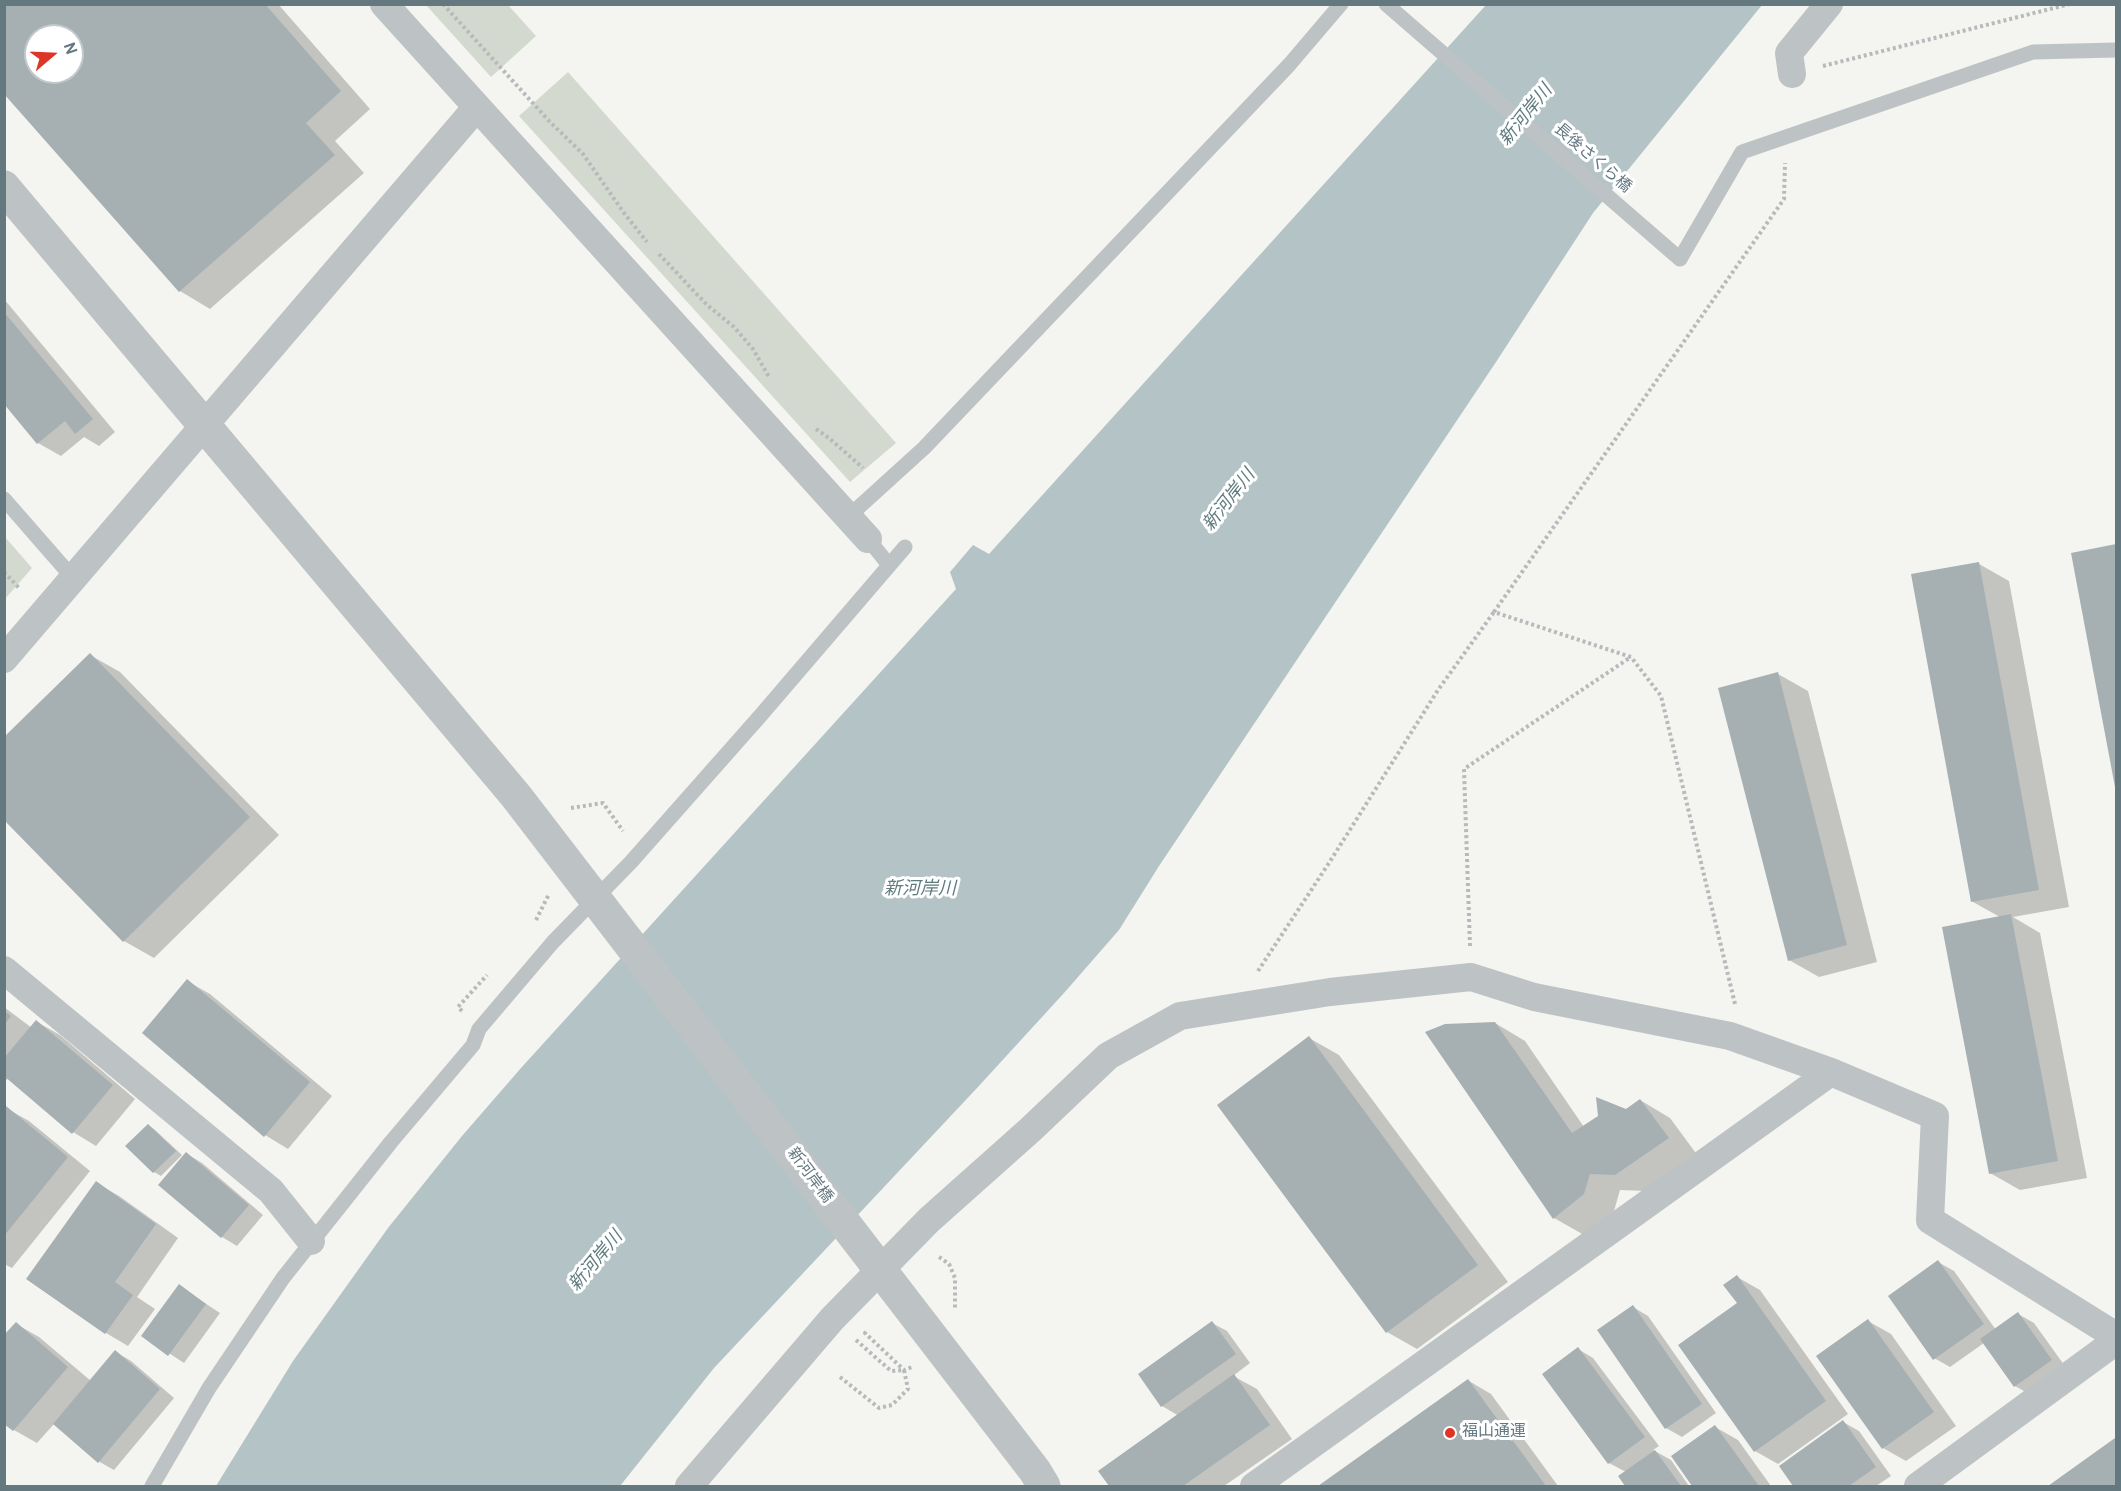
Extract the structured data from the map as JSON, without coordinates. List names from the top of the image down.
{
  "streets": {
    "street": ["新河岸橋"],
    "lane": ["長後さくら橋"]
  },
  "water": ["新河岸川"],
  "places": ["福山通運"],
  "north": "right"
}
